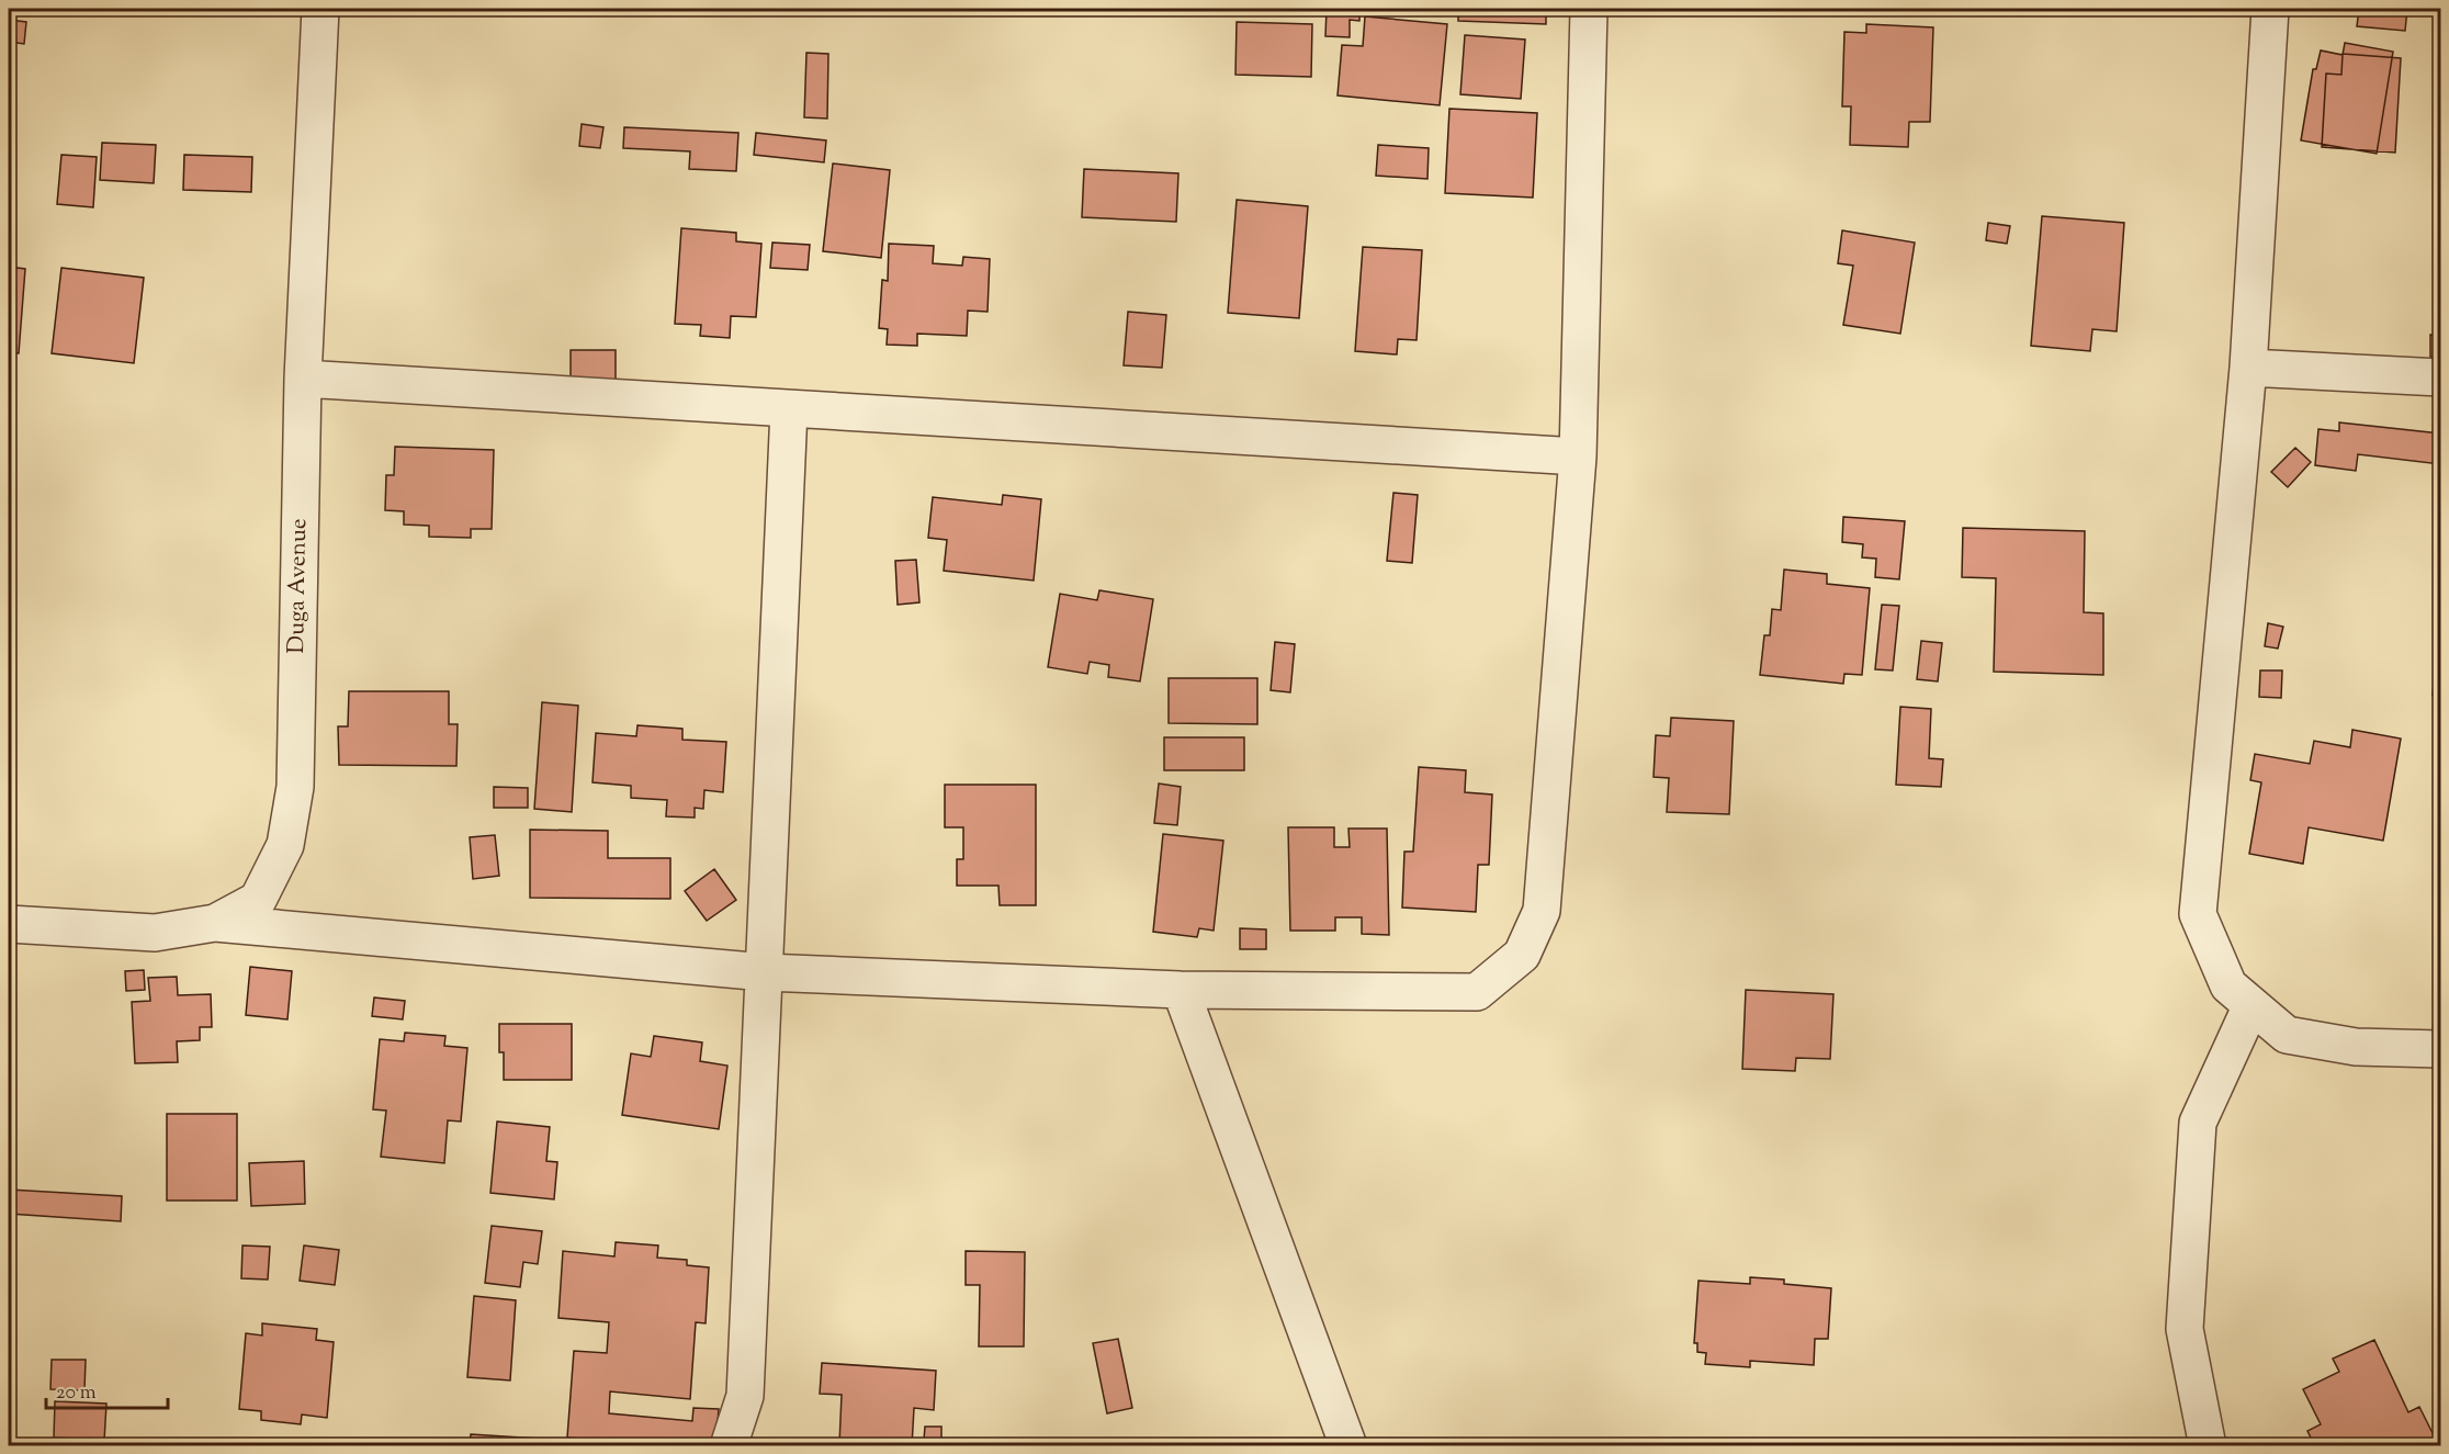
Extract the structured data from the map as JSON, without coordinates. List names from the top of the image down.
{
  "streets": {
    "street": ["Duga Avenue"]
  },
  "scale_bar": "20 m"
}
